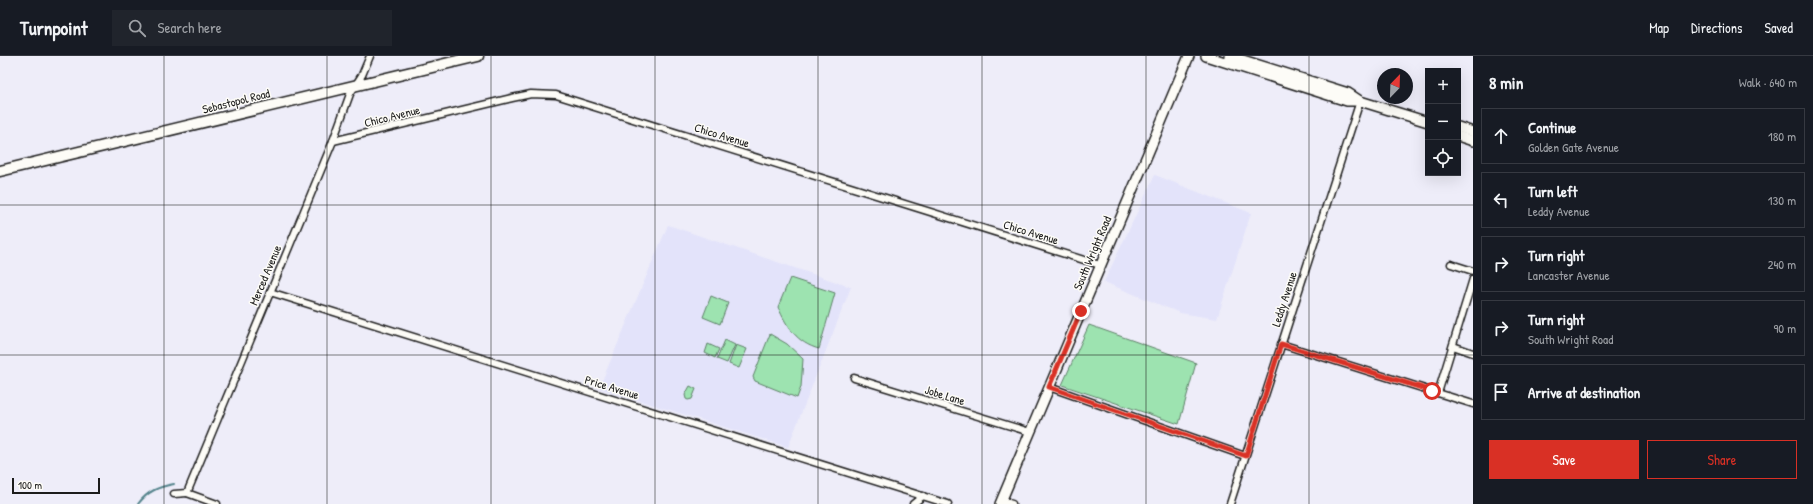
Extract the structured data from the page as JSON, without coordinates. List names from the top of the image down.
{
  "streets": {
    "main road": ["Sebastopol Road", "South Wright Road"],
    "street": [
      "Chico Avenue",
      "Merced Avenue",
      "Leddy Avenue",
      "Price Avenue",
      "Jobe Lane"
    ]
  },
  "crossings": [
    ["Sebastopol Road", "Merced Avenue"],
    ["Chico Avenue", "South Wright Road"],
    ["Chico Avenue", "Merced Avenue"],
    ["South Wright Road", "Jobe Lane"],
    ["Merced Avenue", "Price Avenue"]
  ],
  "scale_bar": "100 m",
  "north": "top right",
  "page": {
    "header": "Turnpoint",
    "search": "Search here",
    "nav": ["Map", "Directions", "Saved"],
    "heading": ["8 min", "Walk · 640 m"],
    "map_buttons": ["+", "−"],
    "list": [
      ["Continue", "Golden Gate Avenue", "180 m"],
      ["Turn left", "Leddy Avenue", "130 m"],
      ["Turn right", "Lancaster Avenue", "240 m"],
      ["Turn right", "South Wright Road", "90 m"],
      "Arrive at destination"
    ],
    "buttons": ["Save", "Share"],
    "scale": "100 m"
  }
}
